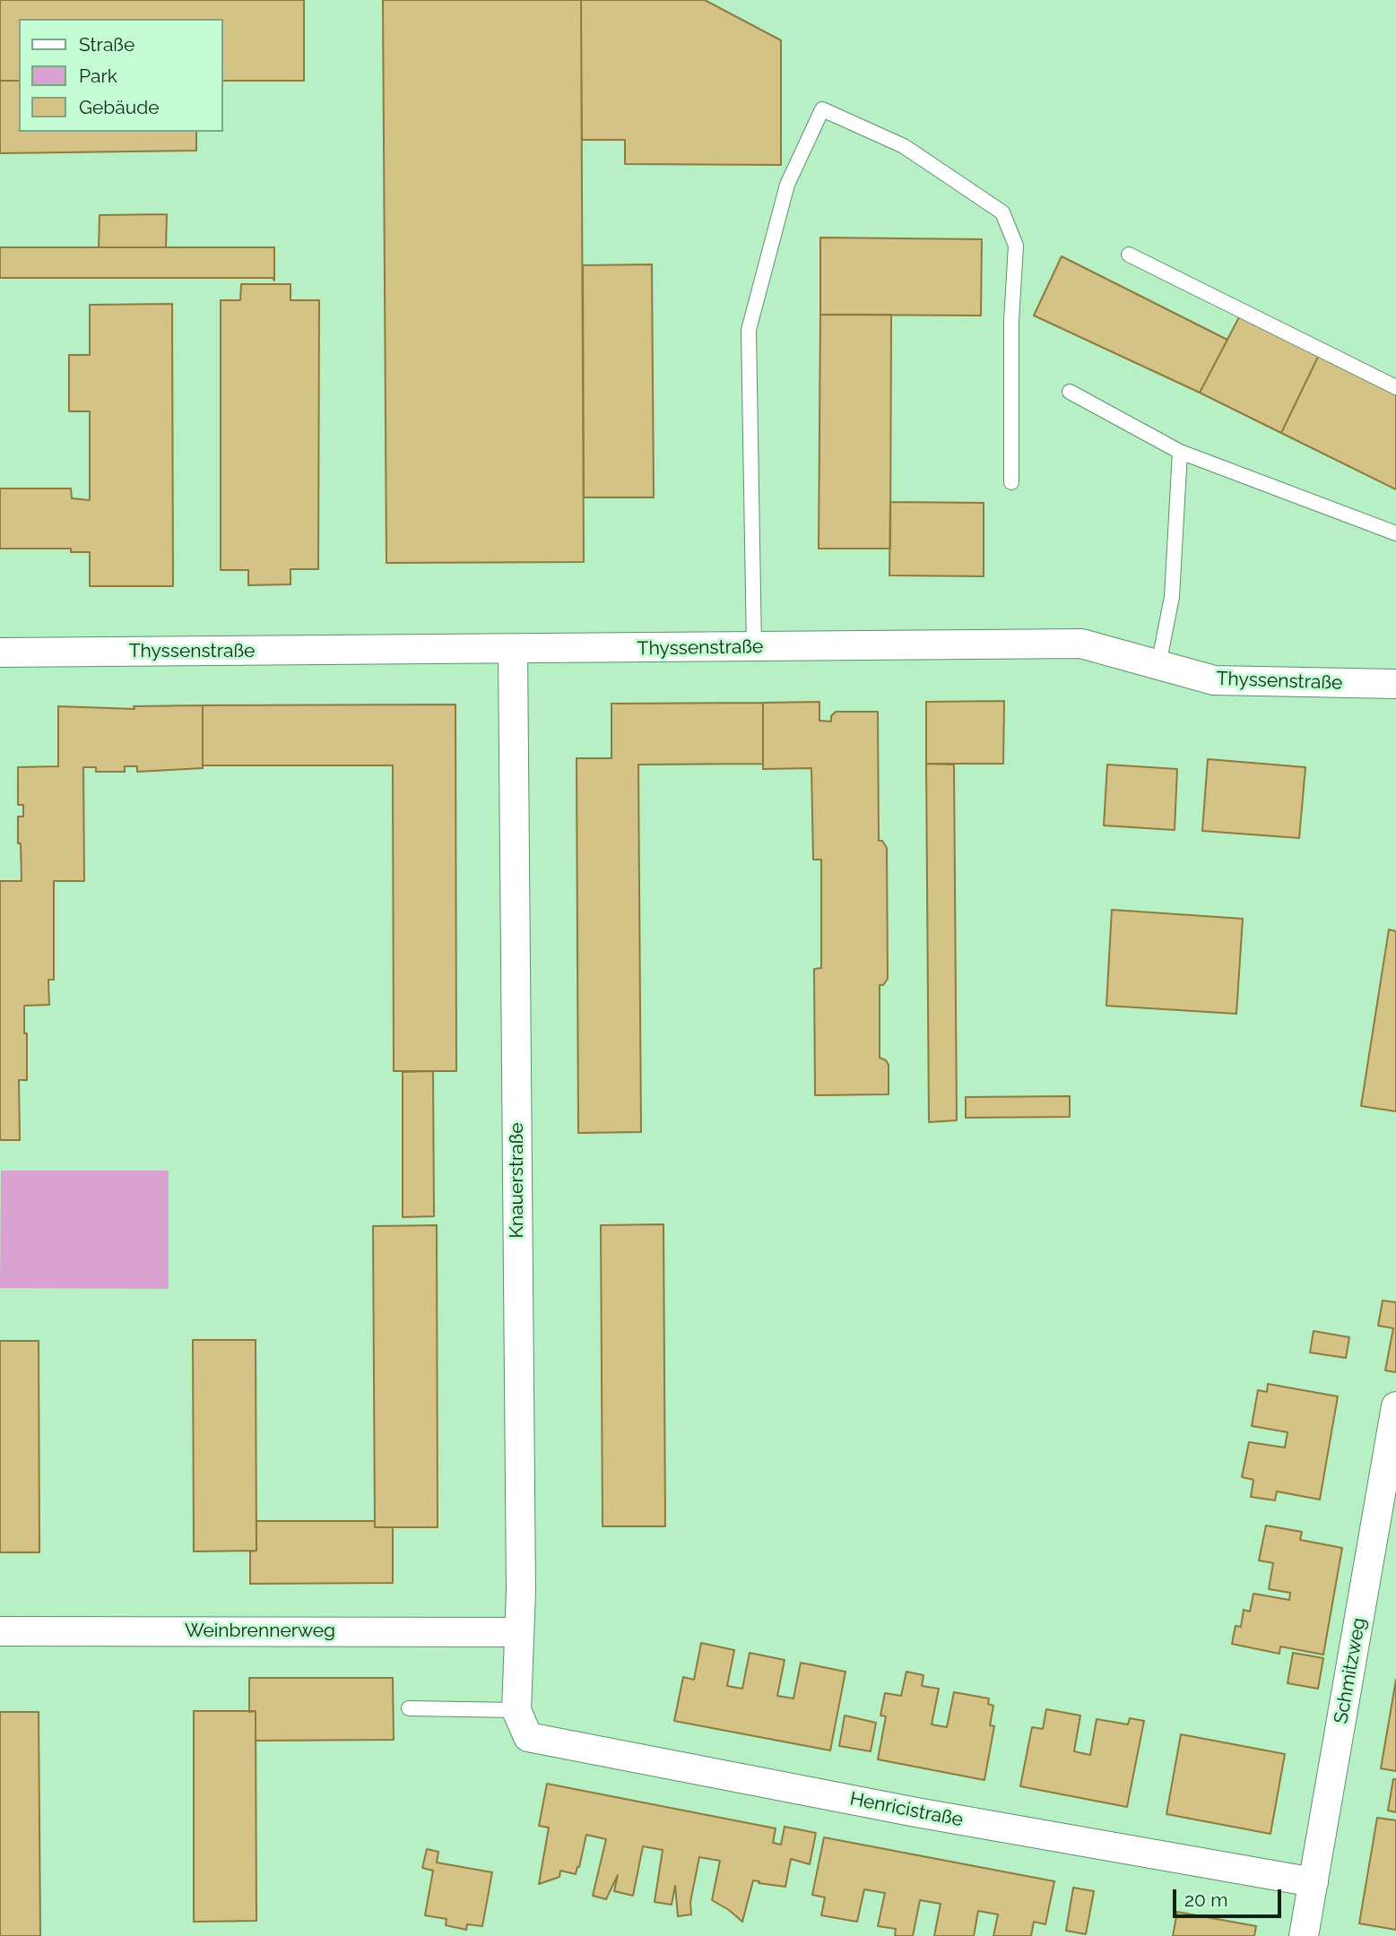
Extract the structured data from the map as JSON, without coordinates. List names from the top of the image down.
{
  "streets": {
    "street": [
      "Thyssenstraße",
      "Knauerstraße",
      "Weinbrennerweg",
      "Schmitzweg",
      "Henricistraße"
    ]
  },
  "crossings": [
    ["Thyssenstraße", "Knauerstraße"],
    ["Knauerstraße", "Weinbrennerweg"],
    ["Knauerstraße", "Henricistraße"],
    ["Schmitzweg", "Henricistraße"]
  ],
  "legend": ["Straße", "Park", "Gebäude"],
  "scale_bar": "20 m"
}
